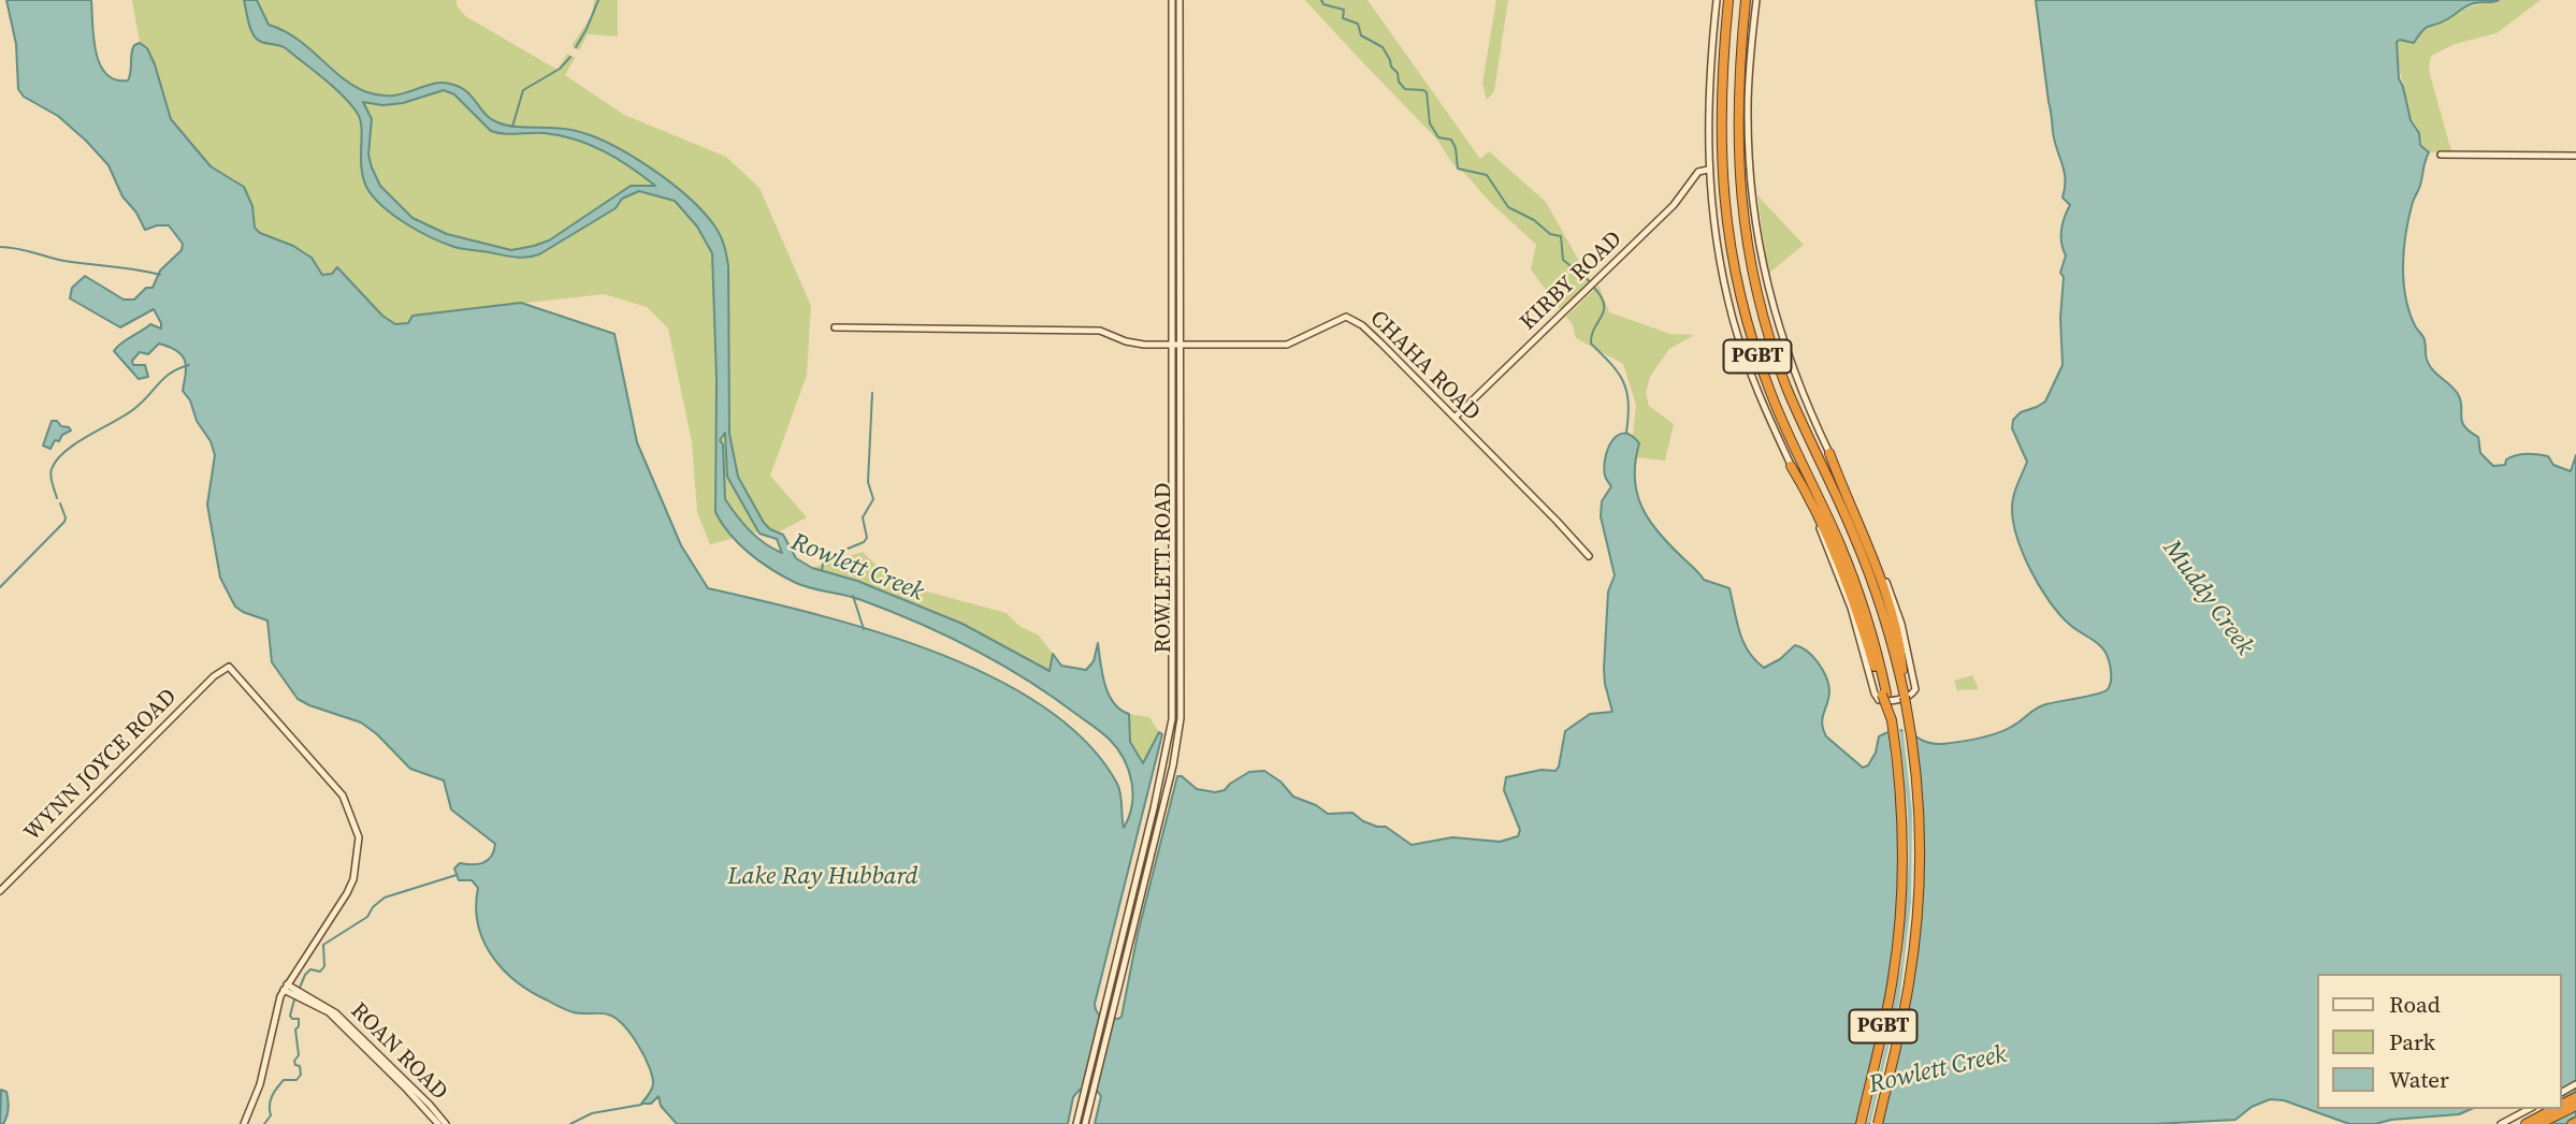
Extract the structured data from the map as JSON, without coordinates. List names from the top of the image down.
{
  "streets": {
    "highway": ["PGBT"],
    "main road": [
      "KIRBY ROAD",
      "CHAHA ROAD",
      "ROWLETT ROAD",
      "WYNN JOYCE ROAD",
      "ROAN ROAD"
    ]
  },
  "crossings": [
    ["KIRBY ROAD", "CHAHA ROAD"],
    ["CHAHA ROAD", "ROWLETT ROAD"],
    ["WYNN JOYCE ROAD", "ROAN ROAD"]
  ],
  "water": ["Rowlett Creek", "Muddy Creek", "Lake Ray Hubbard"],
  "legend": ["Road", "Park", "Water"]
}
